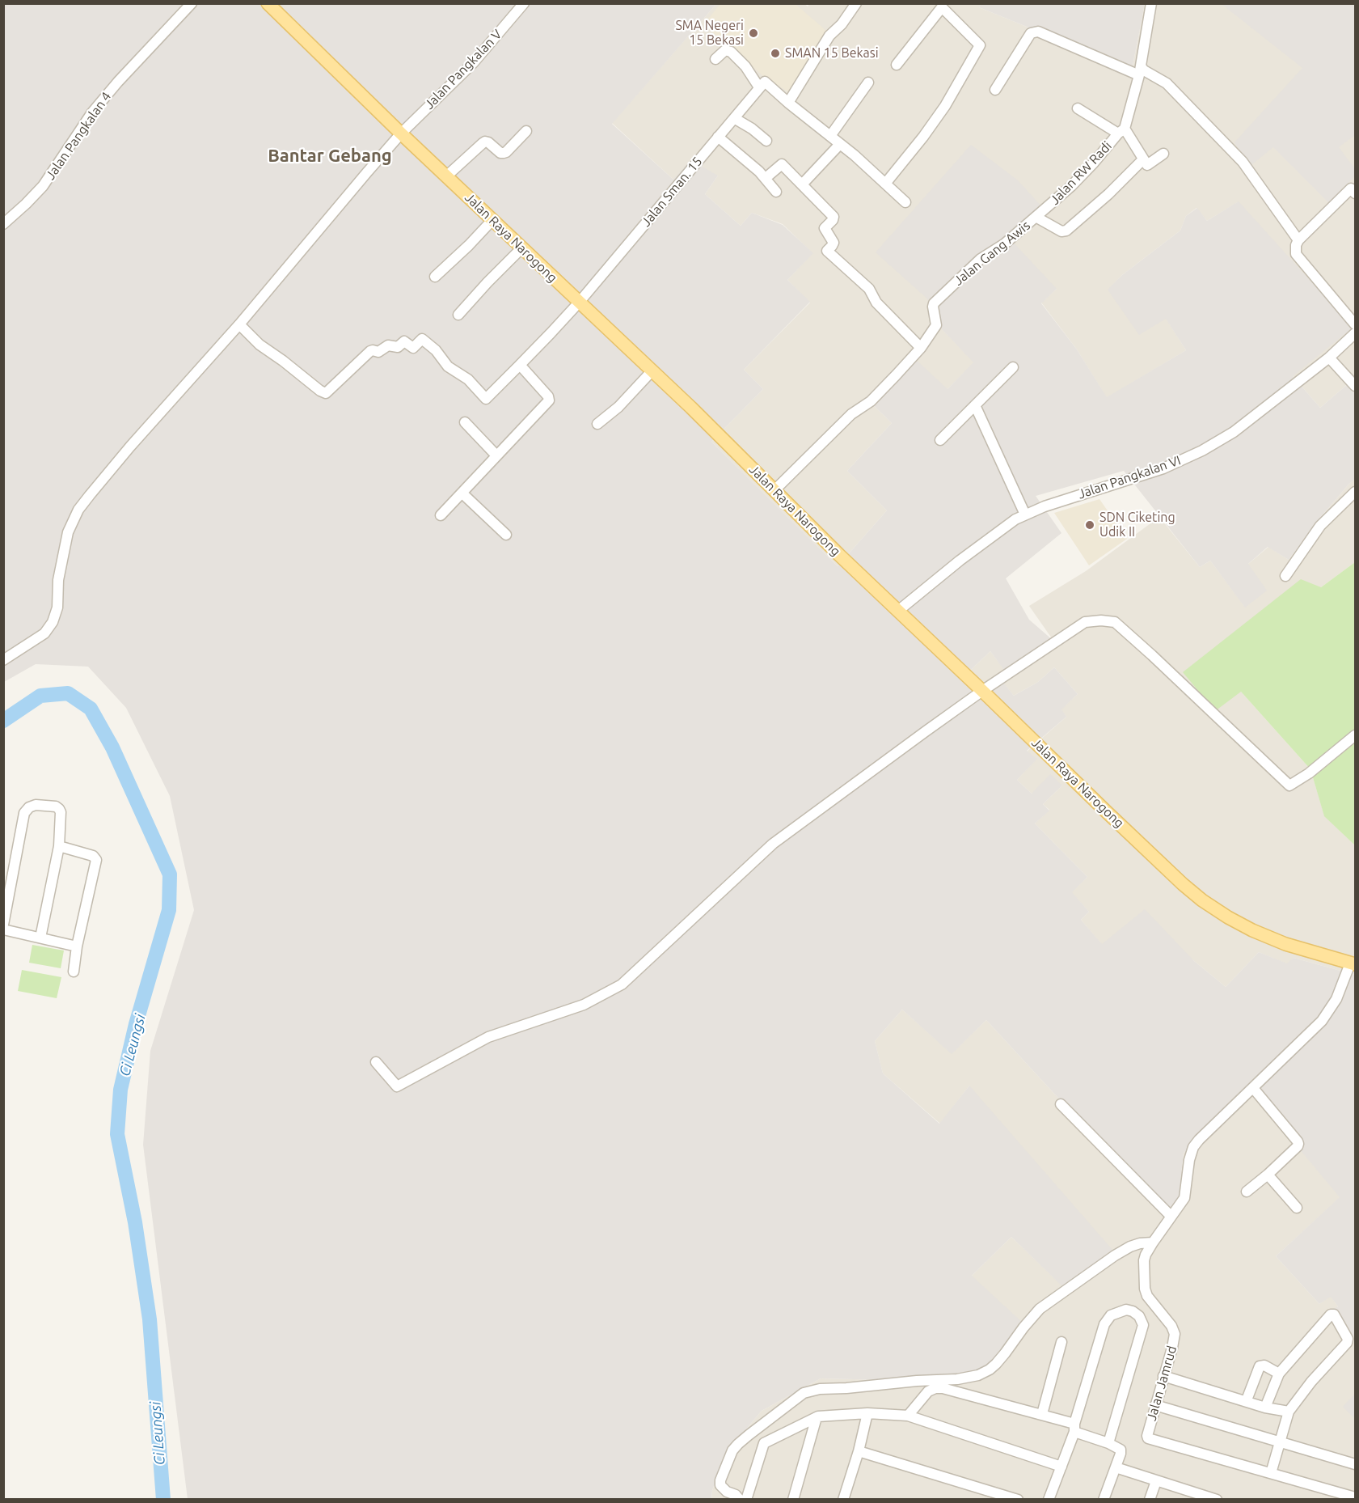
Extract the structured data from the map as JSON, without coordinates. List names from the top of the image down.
{
  "streets": {
    "main road": ["Jalan Raya Narogong"],
    "street": [
      "Jalan Pangkalan V",
      "Jalan Pangkalan 4",
      "Jalan RW Radi",
      "Jalan Sman. 15",
      "Jalan Gang Awis",
      "Jalan Pangkalan VI",
      "Jalan Jamrud"
    ]
  },
  "crossings": [
    ["Jalan Pangkalan V", "Jalan Sman. 15"],
    ["Jalan Pangkalan V", "Jalan Raya Narogong"],
    ["Jalan RW Radi", "Jalan Gang Awis"],
    ["Jalan Sman. 15", "Jalan Raya Narogong"],
    ["Jalan Raya Narogong", "Jalan Gang Awis"],
    ["Jalan Raya Narogong", "Jalan Pangkalan VI"],
    ["Jalan Raya Narogong", "Jalan Jamrud"]
  ],
  "districts": ["Bantar Gebang"],
  "water": ["Ci Leungsi"],
  "places": ["SMA Negeri 15 Bekasi", "SMAN 15 Bekasi", "SDN Ciketing Udik II"]
}
